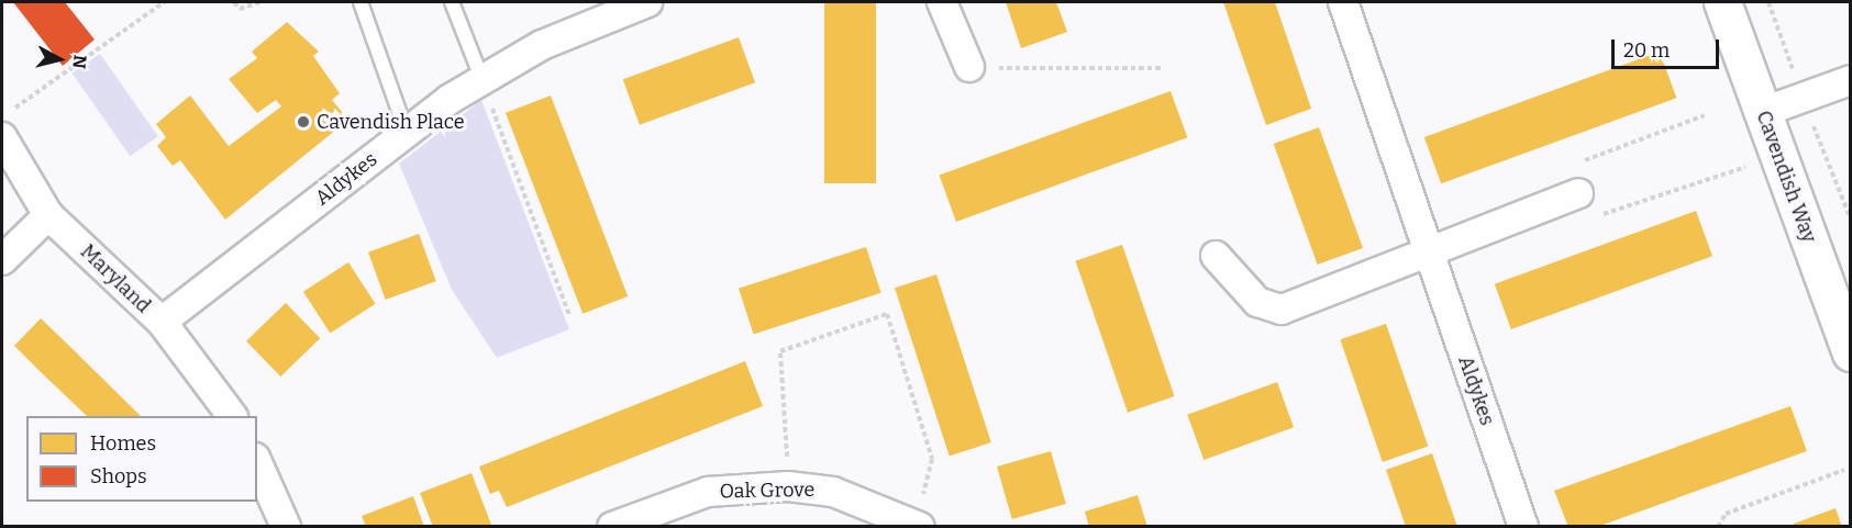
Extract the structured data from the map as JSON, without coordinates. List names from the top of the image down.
{
  "streets": {
    "main road": ["Cavendish Way"],
    "street": ["Aldykes", "Maryland", "Oak Grove"]
  },
  "crossings": [
    ["Aldykes", "Maryland"]
  ],
  "places": ["Cavendish Place"],
  "legend": ["Homes", "Shops"],
  "scale_bar": "20 m",
  "north": "right"
}
